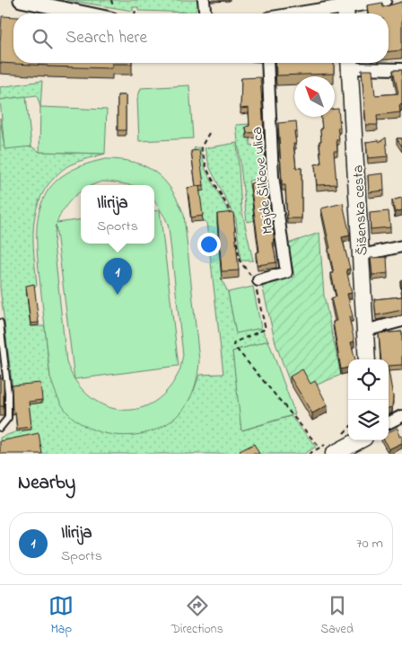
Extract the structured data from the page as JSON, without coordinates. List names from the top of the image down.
{
  "streets": {
    "main road": ["Šišenska cesta"],
    "street": ["Majde Šilčeve ulica"]
  },
  "north": "top left",
  "page": {
    "search": "Search here",
    "popup": ["Ilirija", "Sports"],
    "pins": "1",
    "heading": "Nearby",
    "list": [
      {
        "mark": "1",
        "name": "Ilirija",
        "note": "Sports",
        "value": "70 m"
      }
    ],
    "nav": ["Map", "Directions", "Saved"]
  }
}
